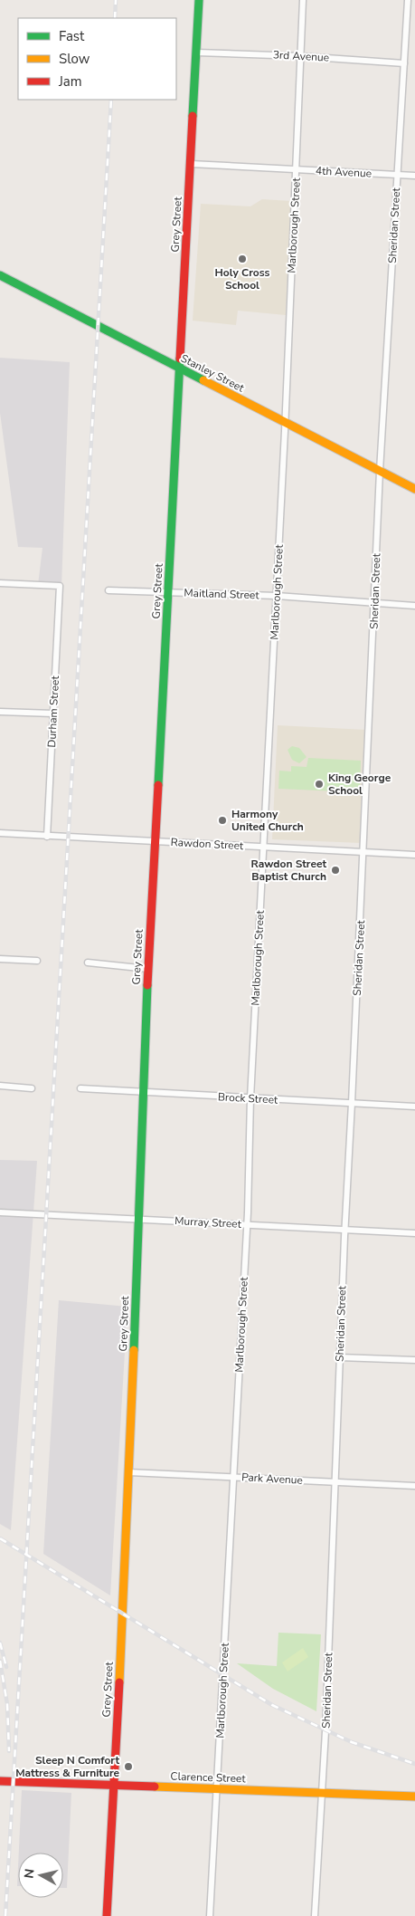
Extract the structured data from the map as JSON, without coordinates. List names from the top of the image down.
{
  "streets": {
    "street": [
      "3rd Avenue",
      "4th Avenue",
      "Grey Street",
      "Marlborough Street",
      "Sheridan Street",
      "Stanley Street",
      "Maitland Street",
      "Durham Street",
      "Rawdon Street",
      "Brock Street",
      "Murray Street",
      "Park Avenue",
      "Clarence Street"
    ]
  },
  "crossings": [
    ["3rd Avenue", "Grey Street"],
    ["3rd Avenue", "Marlborough Street"],
    ["3rd Avenue", "Sheridan Street"],
    ["4th Avenue", "Grey Street"],
    ["4th Avenue", "Marlborough Street"],
    ["4th Avenue", "Sheridan Street"],
    ["Grey Street", "Stanley Street"],
    ["Grey Street", "Maitland Street"],
    ["Grey Street", "Rawdon Street"],
    ["Grey Street", "Brock Street"],
    ["Grey Street", "Murray Street"],
    ["Grey Street", "Park Avenue"],
    ["Grey Street", "Clarence Street"],
    ["Marlborough Street", "Stanley Street"],
    ["Marlborough Street", "Maitland Street"],
    ["Marlborough Street", "Rawdon Street"],
    ["Marlborough Street", "Brock Street"],
    ["Marlborough Street", "Murray Street"],
    ["Marlborough Street", "Park Avenue"],
    ["Marlborough Street", "Clarence Street"],
    ["Sheridan Street", "Stanley Street"],
    ["Sheridan Street", "Maitland Street"],
    ["Sheridan Street", "Rawdon Street"],
    ["Sheridan Street", "Brock Street"],
    ["Sheridan Street", "Murray Street"],
    ["Sheridan Street", "Park Avenue"],
    ["Sheridan Street", "Clarence Street"],
    ["Durham Street", "Rawdon Street"]
  ],
  "places": [
    "Holy Cross School",
    "King George School",
    "Harmony United Church",
    "Rawdon Street Baptist Church",
    "Sleep N Comfort Mattress & Furniture"
  ],
  "legend": ["Fast", "Slow", "Jam"],
  "north": "left"
}
